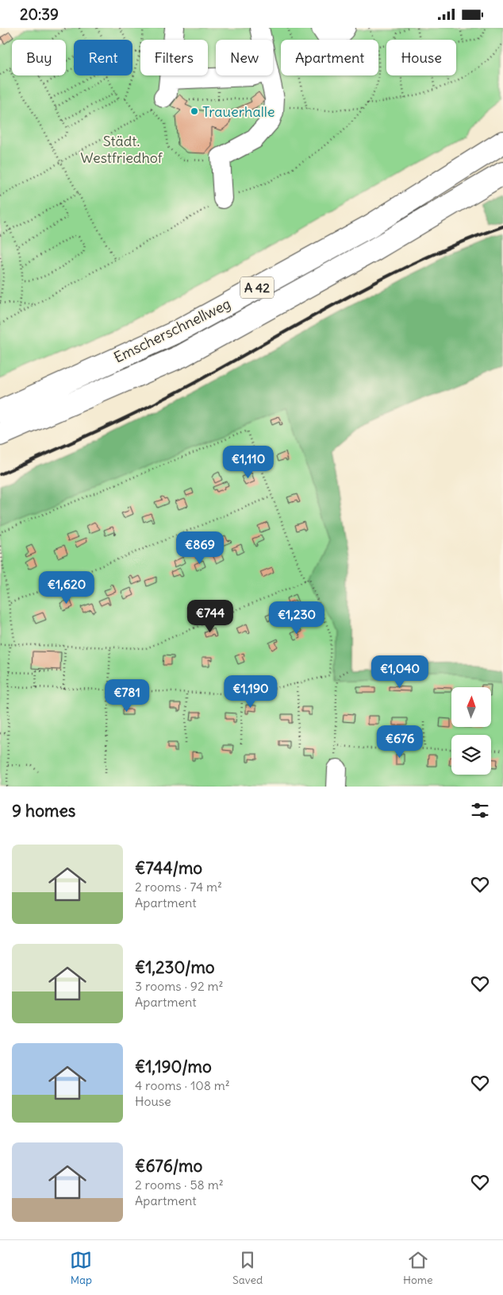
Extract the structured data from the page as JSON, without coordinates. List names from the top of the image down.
{
  "streets": {
    "highway": ["A 42", "Emscherschnellweg"]
  },
  "parks": ["Städt. Westfriedhof"],
  "places": ["Trauerhalle"],
  "north": "top",
  "page": {
    "status": "20:39",
    "chip": [
      "Buy",
      "Rent",
      "Filters",
      "New",
      "Apartment",
      "House"
    ],
    "price": [
      "€1,110",
      "€869",
      "€1,620",
      "€744",
      "€1,230",
      "€1,040",
      "€1,190",
      "€781",
      "€676"
    ],
    "heading": "9 homes",
    "list": [
      {
        "name": "€744/mo",
        "note": "2 rooms · 74 m² · Apartment"
      },
      {
        "name": "€1,230/mo",
        "note": "3 rooms · 92 m² · Apartment"
      },
      {
        "name": "€1,190/mo",
        "note": "4 rooms · 108 m² · House"
      },
      {
        "name": "€676/mo",
        "note": "2 rooms · 58 m² · Apartment"
      }
    ],
    "tabs": ["Map", "Saved", "Home"]
  }
}
